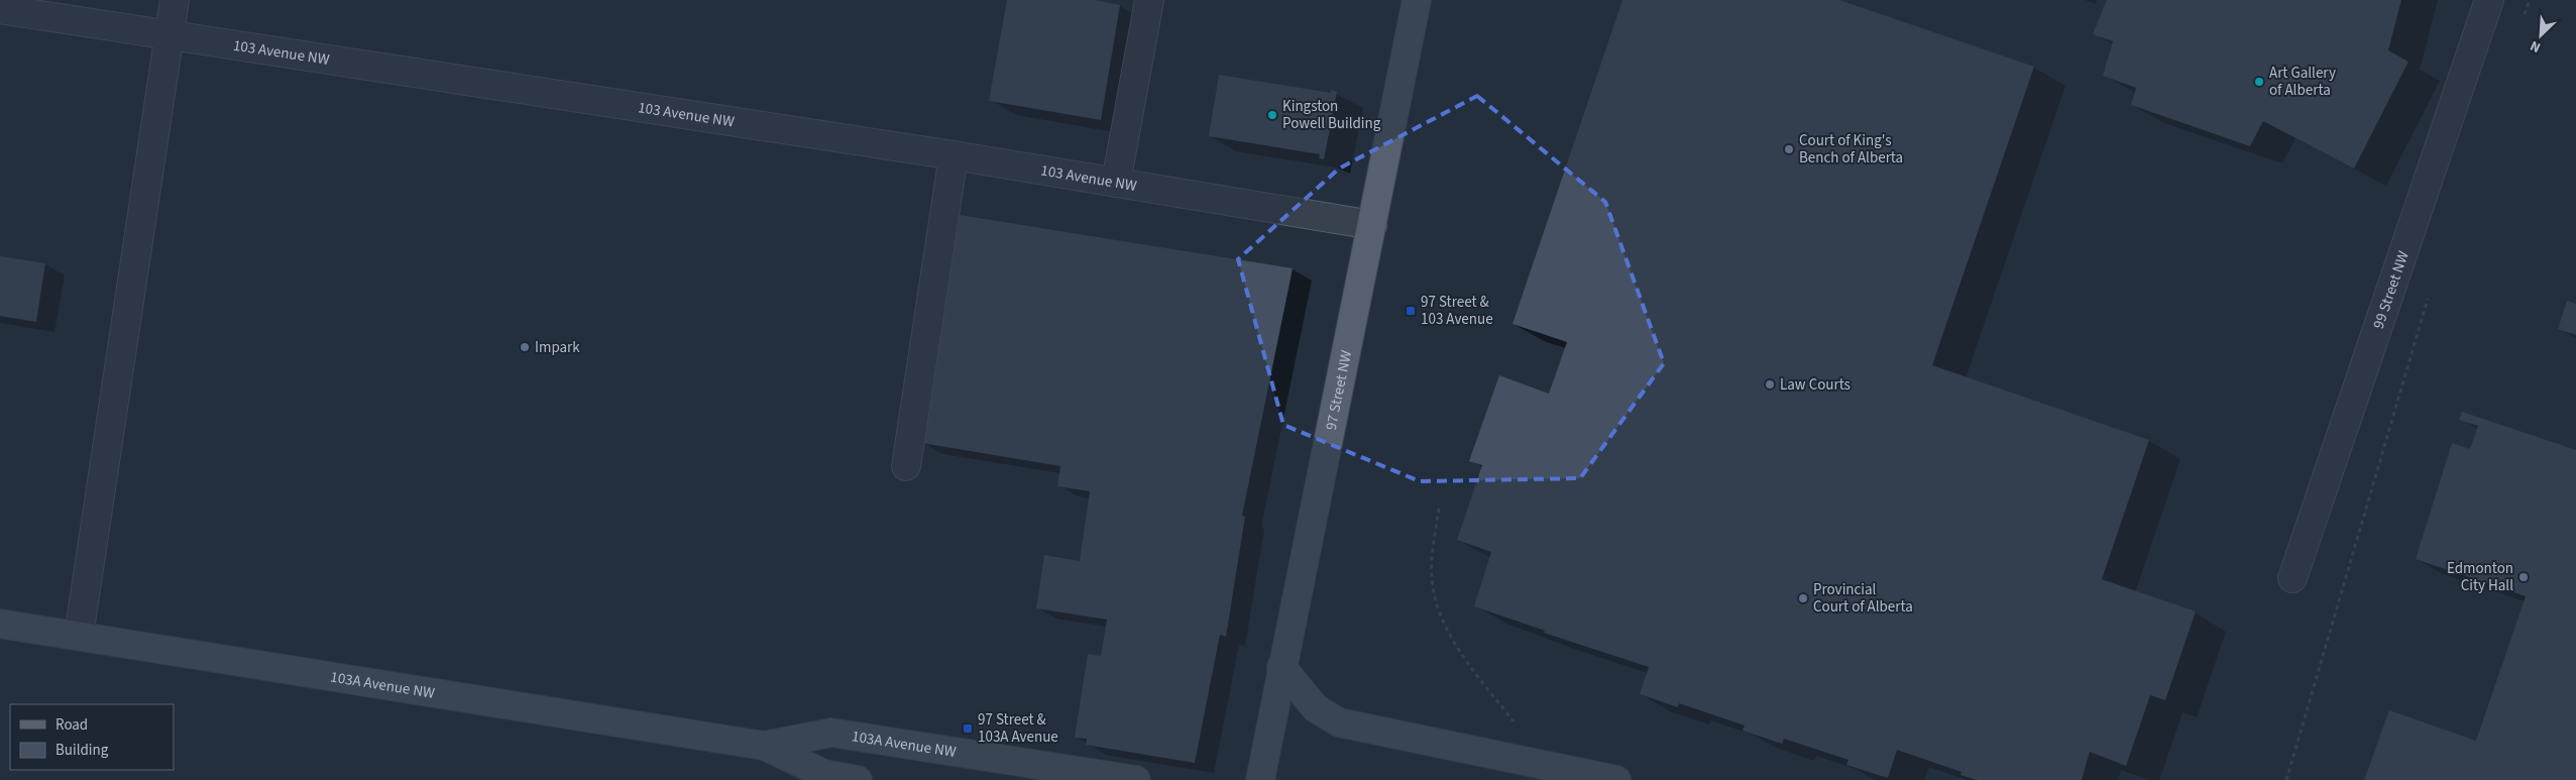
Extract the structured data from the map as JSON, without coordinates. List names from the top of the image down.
{
  "streets": {
    "main road": ["97 Street NW", "103A Avenue NW"],
    "street": ["103 Avenue NW", "99 Street NW"]
  },
  "crossings": [
    ["103 Avenue NW", "97 Street NW"]
  ],
  "places": {
    "other": [
      "Art Gallery of Alberta",
      "Kingston Powell Building",
      "Court of King's Bench of Alberta",
      "Impark",
      "Law Courts",
      "Edmonton City Hall",
      "Provincial Court of Alberta"
    ],
    "transit": ["97 Street & 103 Avenue", "97 Street & 103A Avenue"]
  },
  "legend": ["Road", "Building"],
  "north": "bottom left"
}
